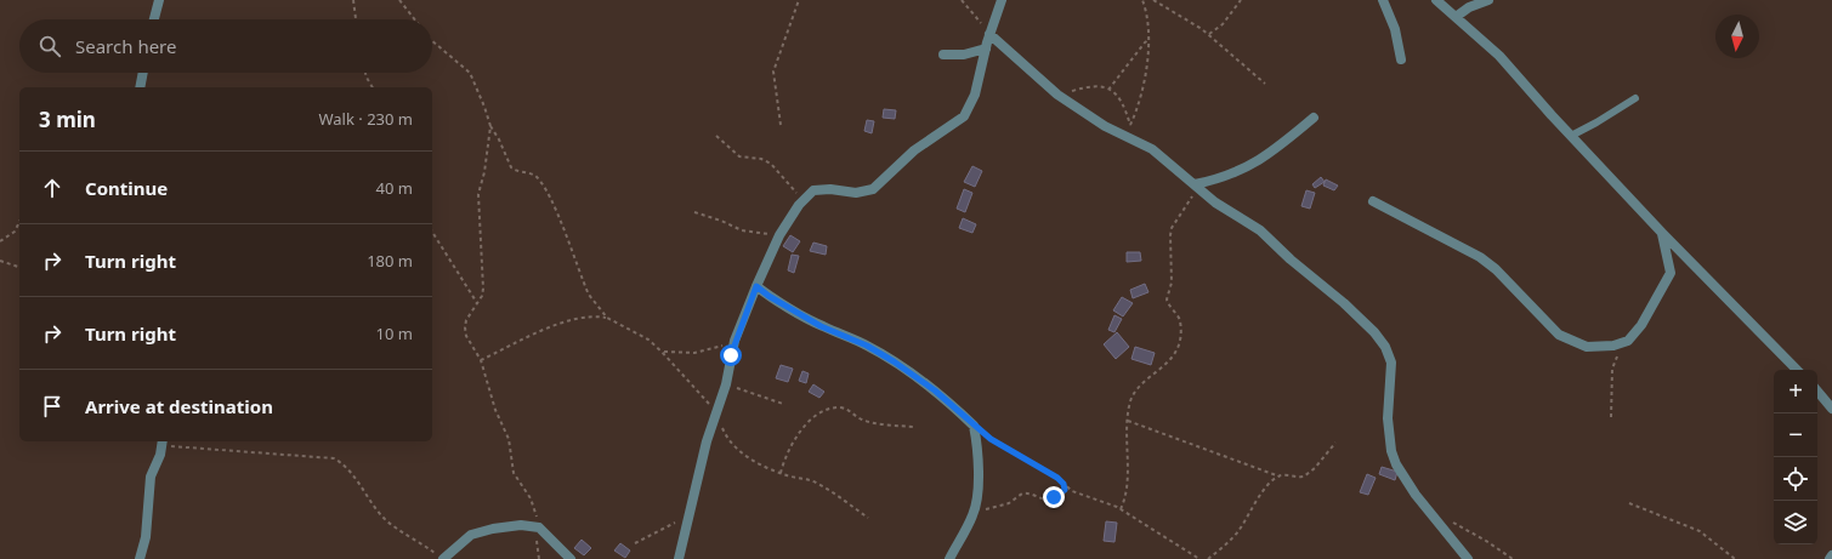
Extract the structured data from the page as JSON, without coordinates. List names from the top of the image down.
{
  "north": "bottom",
  "page": {
    "search": "Search here",
    "heading": ["3 min", "Walk · 230 m"],
    "list": [
      ["Continue", "40 m"],
      ["Turn right", "180 m"],
      ["Turn right", "10 m"],
      "Arrive at destination"
    ],
    "map_buttons": ["+", "−"]
  }
}
